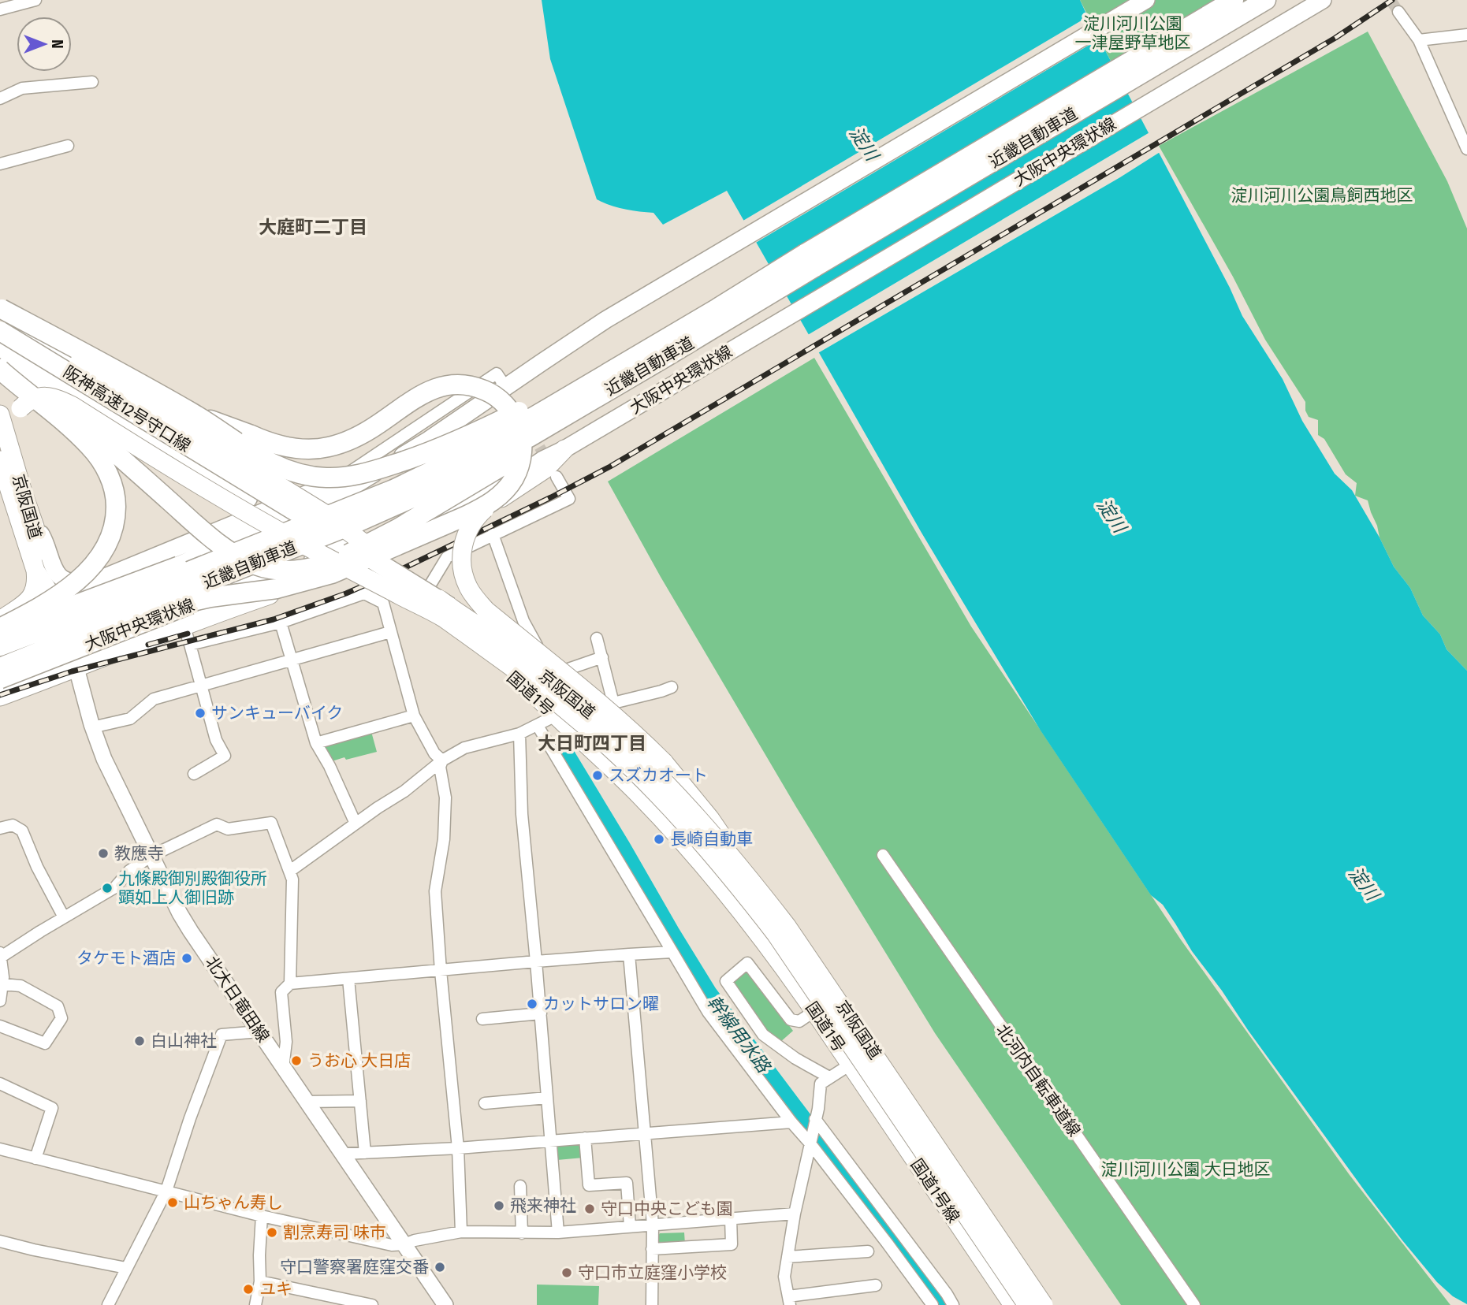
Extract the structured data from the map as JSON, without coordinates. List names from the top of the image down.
{
  "streets": {
    "highway": [
      "近畿自動車道",
      "阪神高速12号守口線",
      "京阪国道",
      "国道1号",
      "国道1号線"
    ],
    "main road": ["大阪中央環状線", "北大日竜田線"],
    "street": ["北河内自転車道線"]
  },
  "crossings": [
    ["京阪国道", "国道1号"],
    ["京阪国道", "北大日竜田線"],
    ["国道1号", "北大日竜田線"],
    ["国道1号", "国道1号線"]
  ],
  "districts": ["大庭町二丁目", "大日町四丁目"],
  "water": ["淀川", "幹線用水路"],
  "parks": ["淀川河川公園 一津屋野草地区", "淀川河川公園鳥飼西地区", "淀川河川公園 大日地区"],
  "places": [
    "サンキューバイク",
    "スズカオート",
    "長崎自動車",
    "教應寺",
    "九條殿御別殿御役所 顕如上人御旧跡",
    "タケモト酒店",
    "カットサロン曜",
    "白山神社",
    "うお心 大日店",
    "山ちゃん寿し",
    "飛来神社",
    "守口中央こども園",
    "割烹寿司 味市",
    "守口警察署庭窪交番",
    "守口市立庭窪小学校",
    "ユキ"
  ],
  "north": "right"
}
